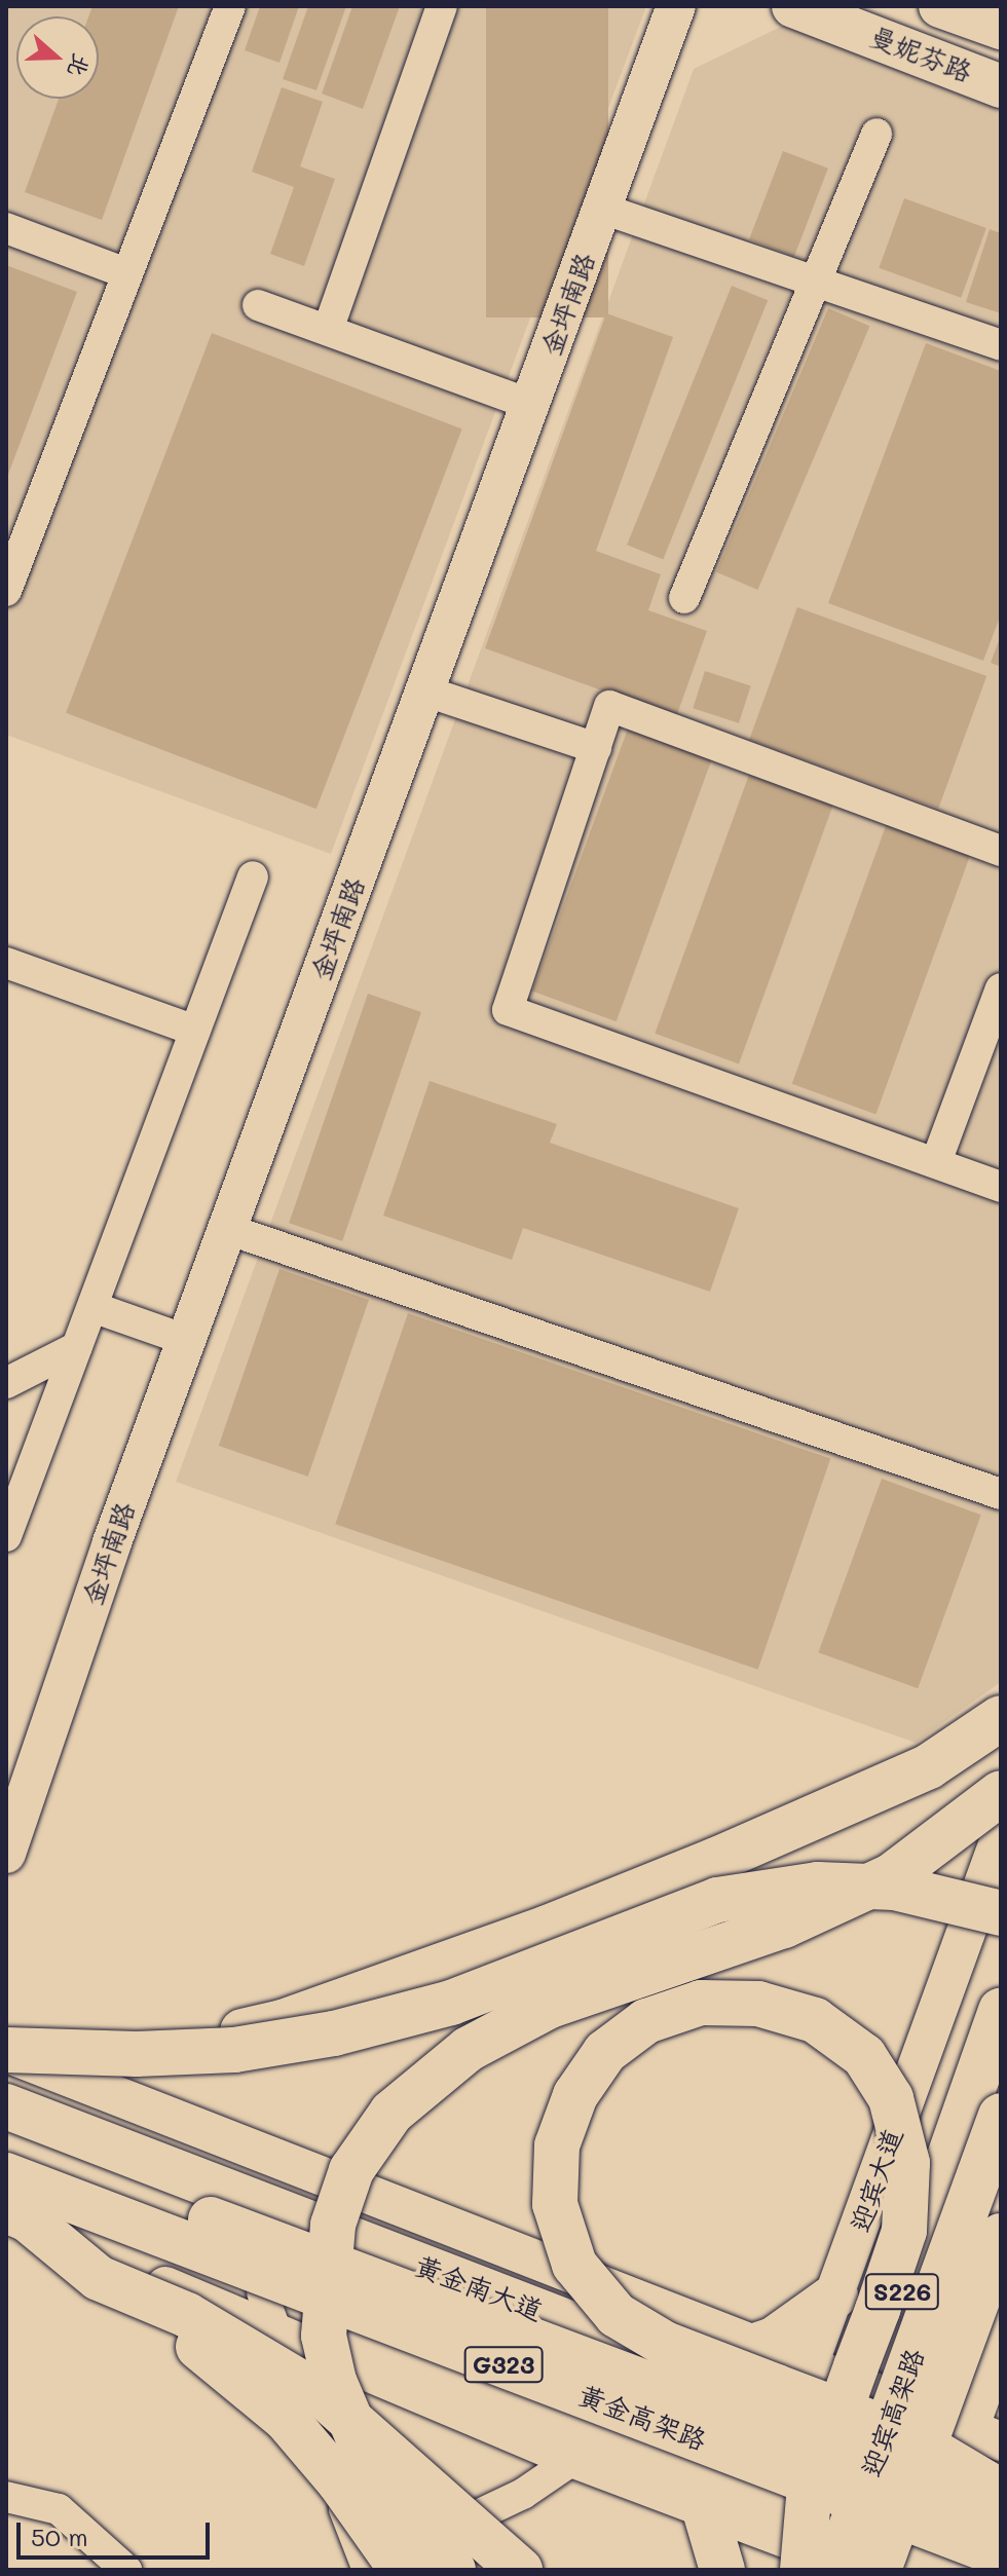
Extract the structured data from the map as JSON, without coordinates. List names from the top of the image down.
{
  "streets": {
    "main road": [
      "曼妮芬路",
      "黄金南大道",
      "S226",
      "G323",
      "迎宾高架路",
      "黄金高架路"
    ],
    "street": ["金坪南路", "迎宾大道"]
  },
  "crossings": [
    ["迎宾大道", "黄金南大道"],
    ["黄金南大道", "S226"],
    ["黄金南大道", "黄金高架路"],
    ["S226", "迎宾高架路"]
  ],
  "scale_bar": "50 m",
  "north": "right"
}
